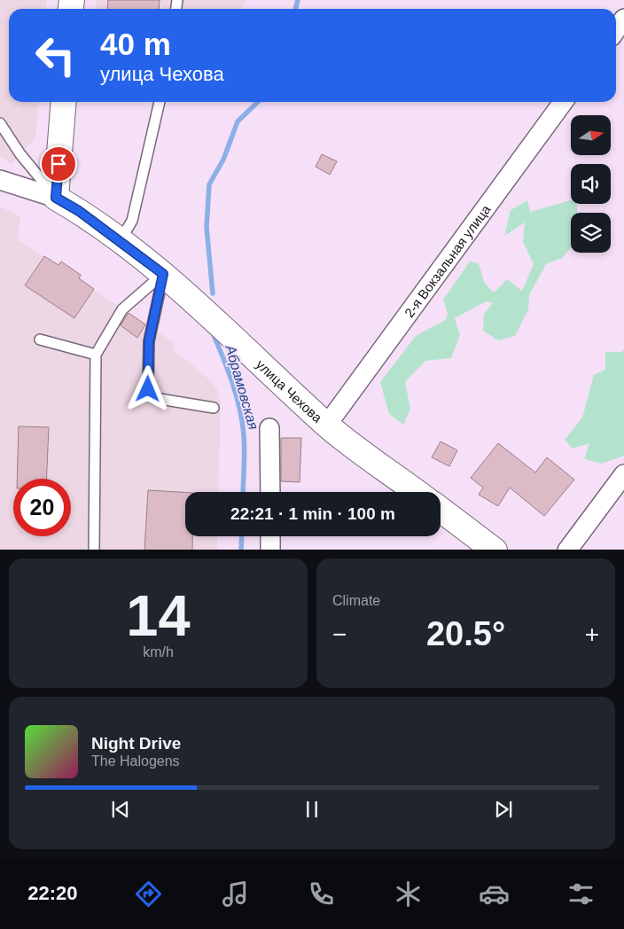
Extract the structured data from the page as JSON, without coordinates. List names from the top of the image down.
{
  "streets": {
    "street": ["2-я Вокзальная улица", "улица Чехова"]
  },
  "crossings": [
    ["2-я Вокзальная улица", "улица Чехова"]
  ],
  "water": ["Абрамовская"],
  "north": "right",
  "page": {
    "turn": ["40 m", "улица Чехова"],
    "limit": "20",
    "trip": "22:21 · 1 min · 100 m",
    "tile": [
      ["14", "km/h"],
      "Climate"
    ],
    "heat": ["−", "20.5°", "+"],
    "song": ["Night Drive", "The Halogens"],
    "tabs": "22:20"
  }
}
